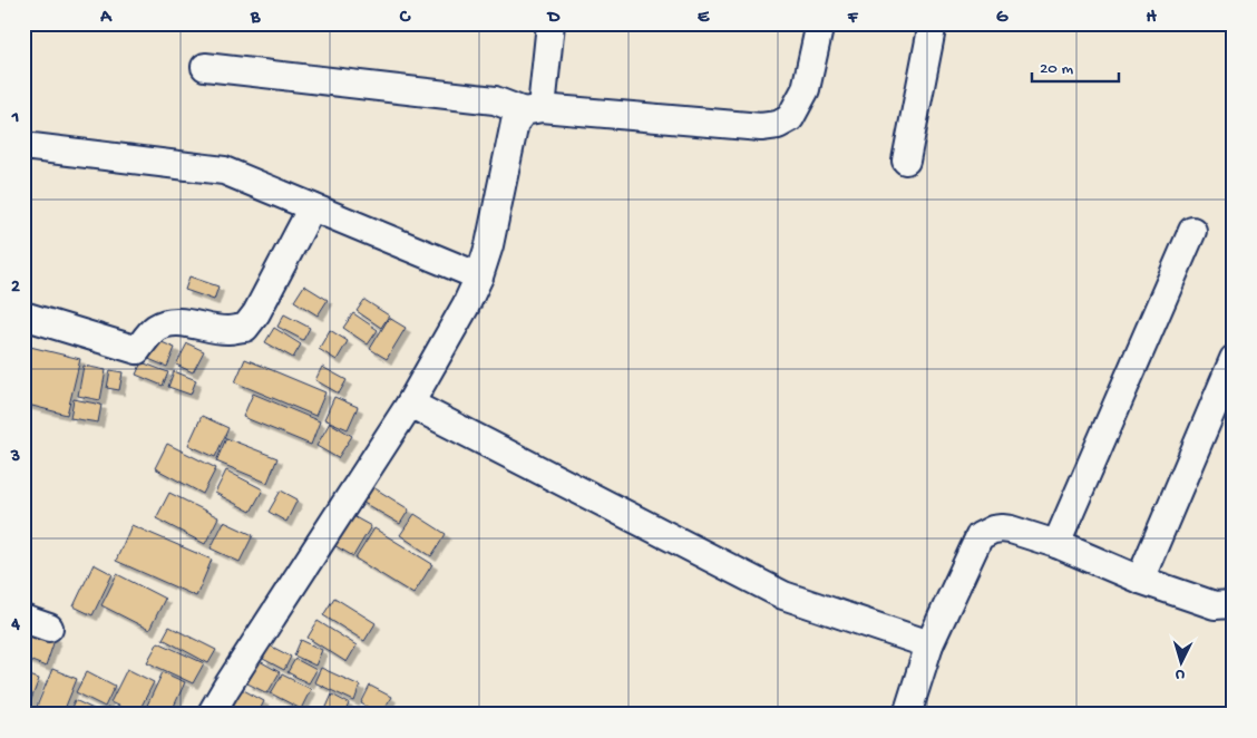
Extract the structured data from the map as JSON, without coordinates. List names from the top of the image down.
{
  "scale_bar": "20 m",
  "north": "bottom",
  "grid": {
    "columns": [
      "A",
      "B",
      "C",
      "D",
      "E",
      "F",
      "G",
      "H"
    ],
    "rows": [
      "1",
      "2",
      "3",
      "4"
    ]
  }
}
